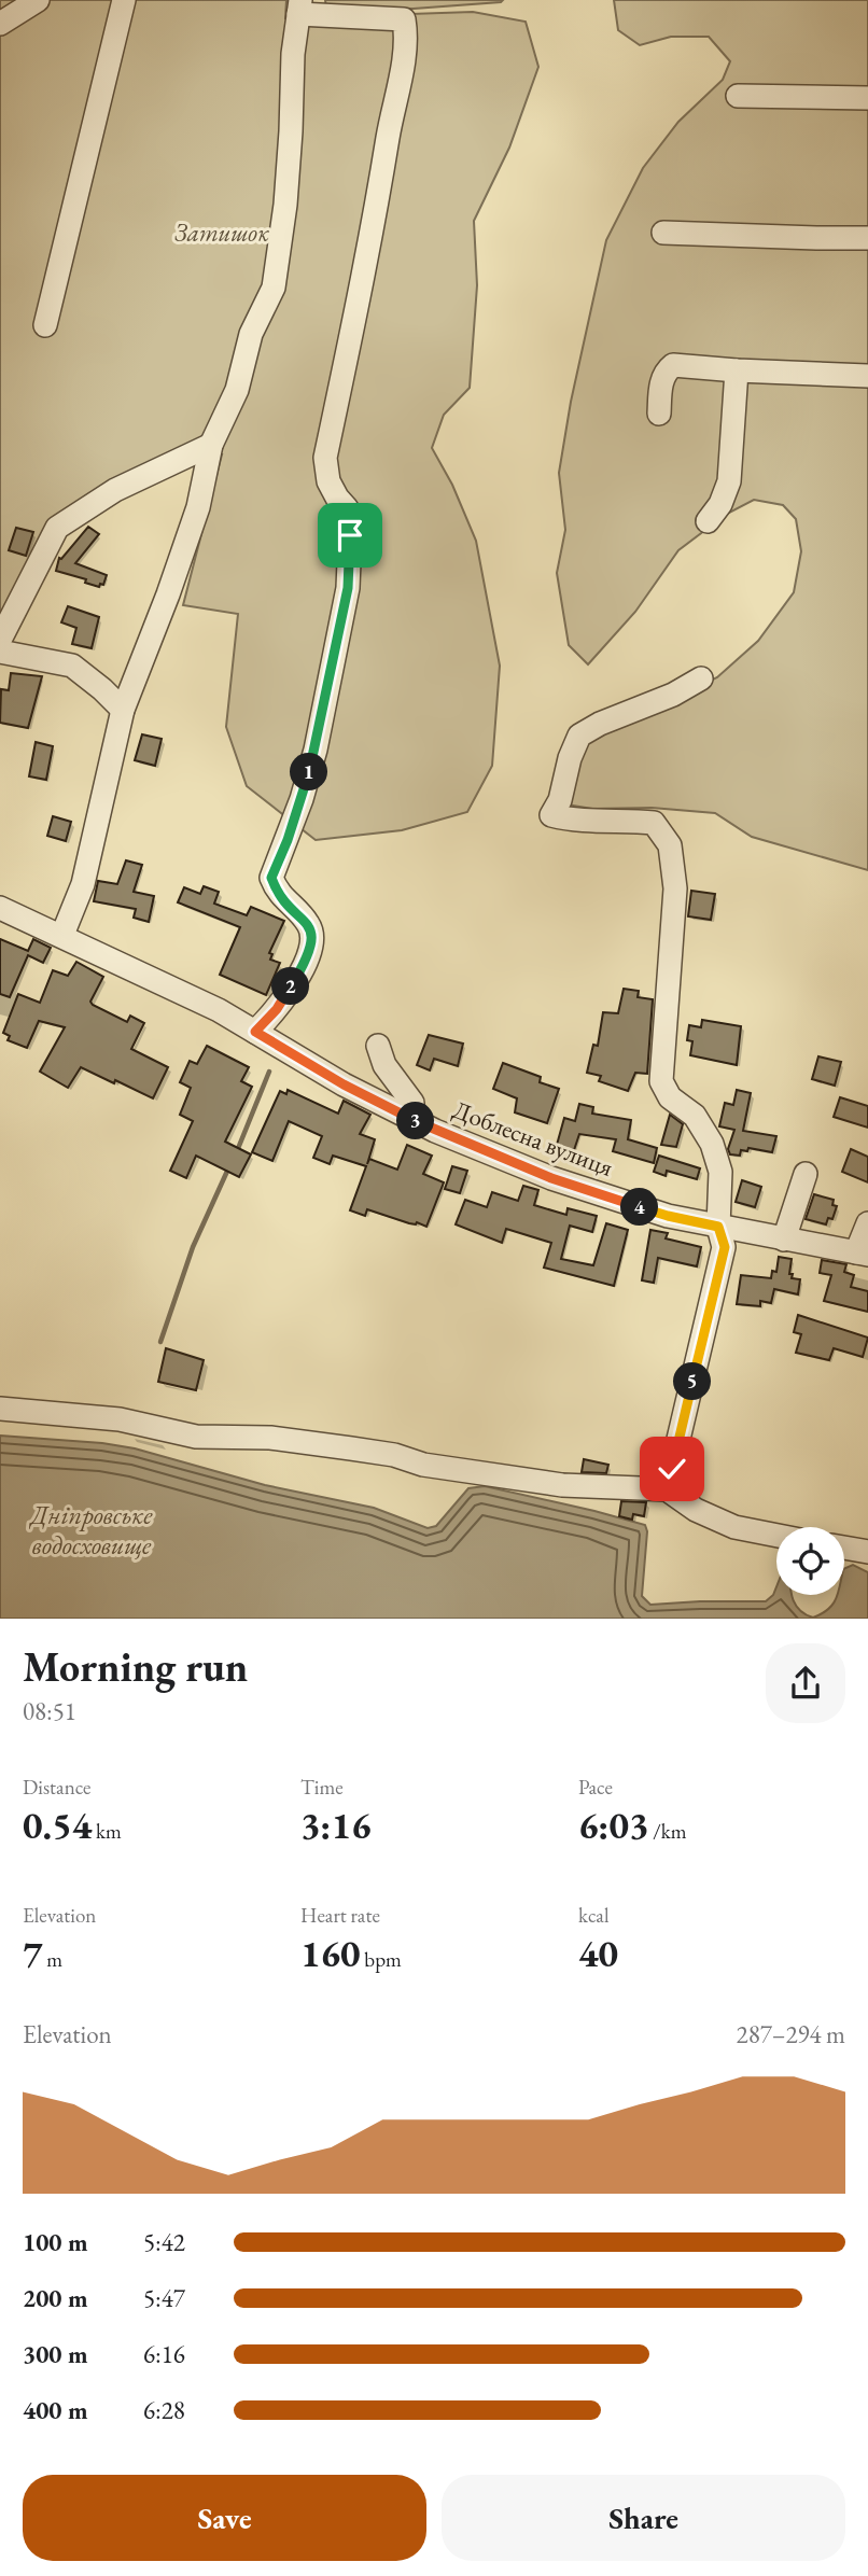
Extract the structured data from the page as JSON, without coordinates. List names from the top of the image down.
{
  "streets": {
    "street": ["Доблесна вулиця"]
  },
  "water": ["Дніпровське водосховище"],
  "parks": ["Затишок"],
  "page": {
    "pins": [
      "1",
      "2",
      "3",
      "4",
      "5"
    ],
    "heading": ["Morning run", "08:51"],
    "stats": [
      ["Distance", "0.54 km"],
      ["Time", "3:16"],
      ["Pace", "6:03 /km"],
      ["Elevation", "7 m"],
      ["Heart rate", "160 bpm"],
      ["kcal", "40"]
    ],
    "chart": ["Elevation", "287–294 m"],
    "list": [
      {
        "name": "100 m",
        "note": "5:42"
      },
      {
        "name": "200 m",
        "note": "5:47"
      },
      {
        "name": "300 m",
        "note": "6:16"
      },
      {
        "name": "400 m",
        "note": "6:28"
      }
    ],
    "buttons": ["Save", "Share"]
  }
}
